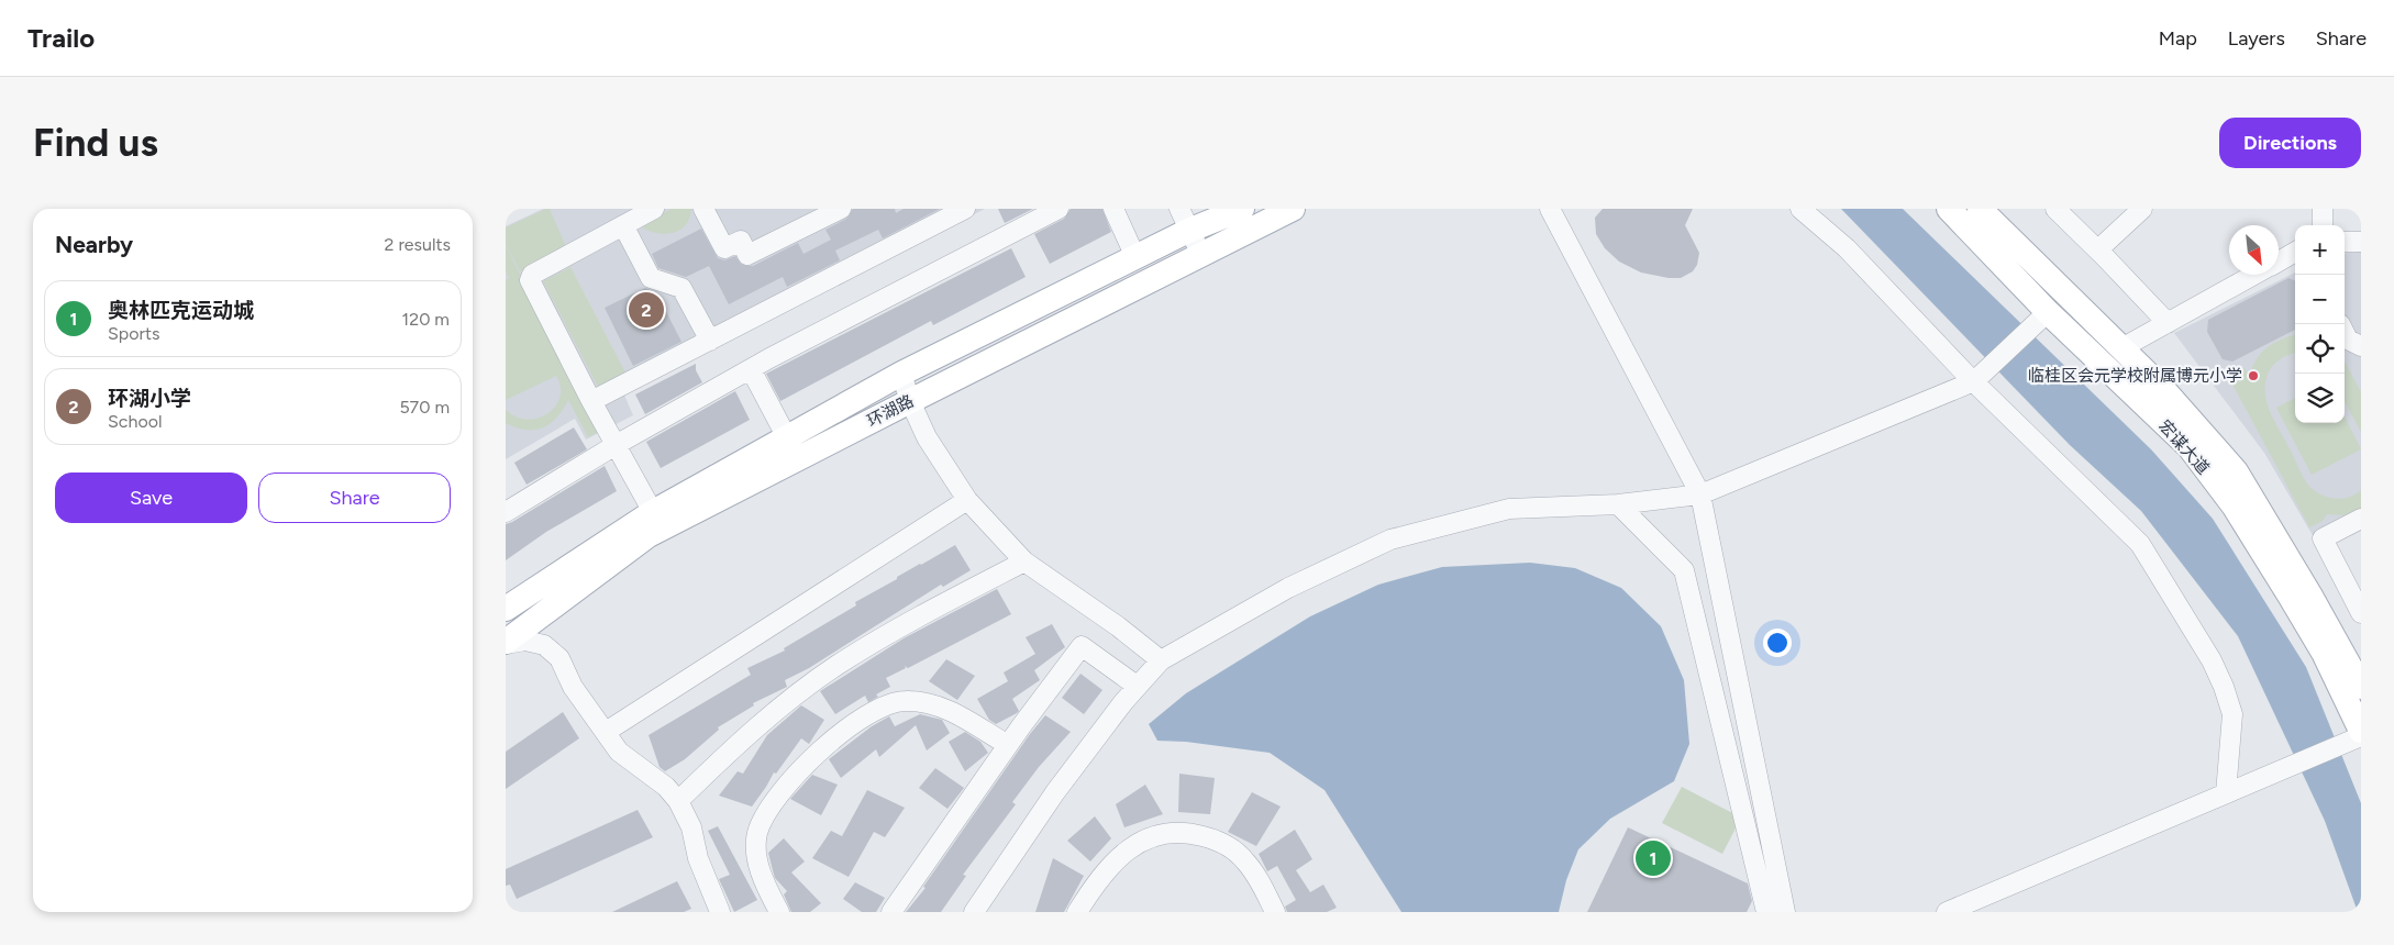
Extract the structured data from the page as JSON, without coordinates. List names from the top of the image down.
{
  "streets": {
    "main road": ["环湖路", "宏谋大道"]
  },
  "places": ["临桂区会元学校附属博元小学"],
  "north": "bottom right",
  "page": {
    "header": "Trailo",
    "nav": ["Map", "Layers", "Share"],
    "buttons": [
      "Directions",
      ["Save", "Share"]
    ],
    "title": "Find us",
    "heading": ["Nearby", "2 results"],
    "map_buttons": ["+", "−"],
    "list": [
      {
        "mark": "1",
        "name": "奥林匹克运动城",
        "note": "Sports",
        "value": "120 m"
      },
      {
        "mark": "2",
        "name": "环湖小学",
        "note": "School",
        "value": "570 m"
      }
    ],
    "pins": ["2", "1"]
  }
}
